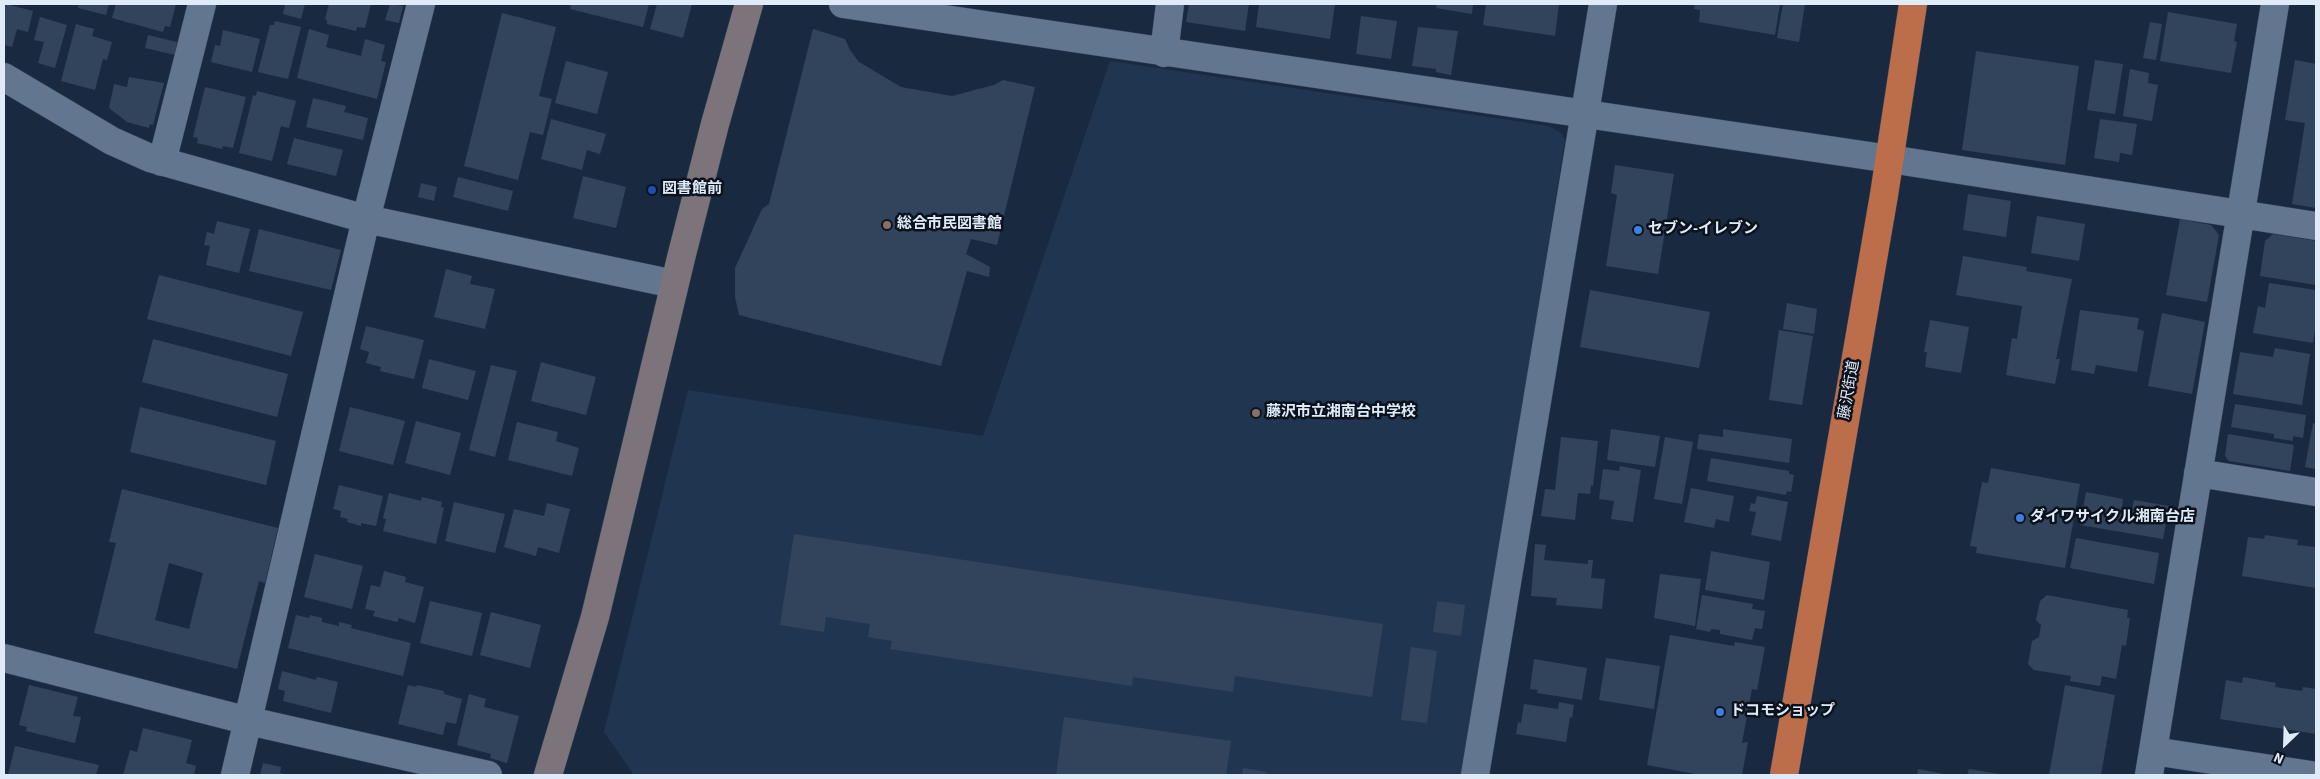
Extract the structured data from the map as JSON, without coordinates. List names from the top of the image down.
{
  "streets": {
    "highway": ["藤沢街道"]
  },
  "places": [
    "図書館前",
    "総合市民図書館",
    "セブン-イレブン",
    "藤沢市立湘南台中学校",
    "ダイワサイクル湘南台店",
    "ドコモショップ"
  ],
  "north": "bottom left"
}
